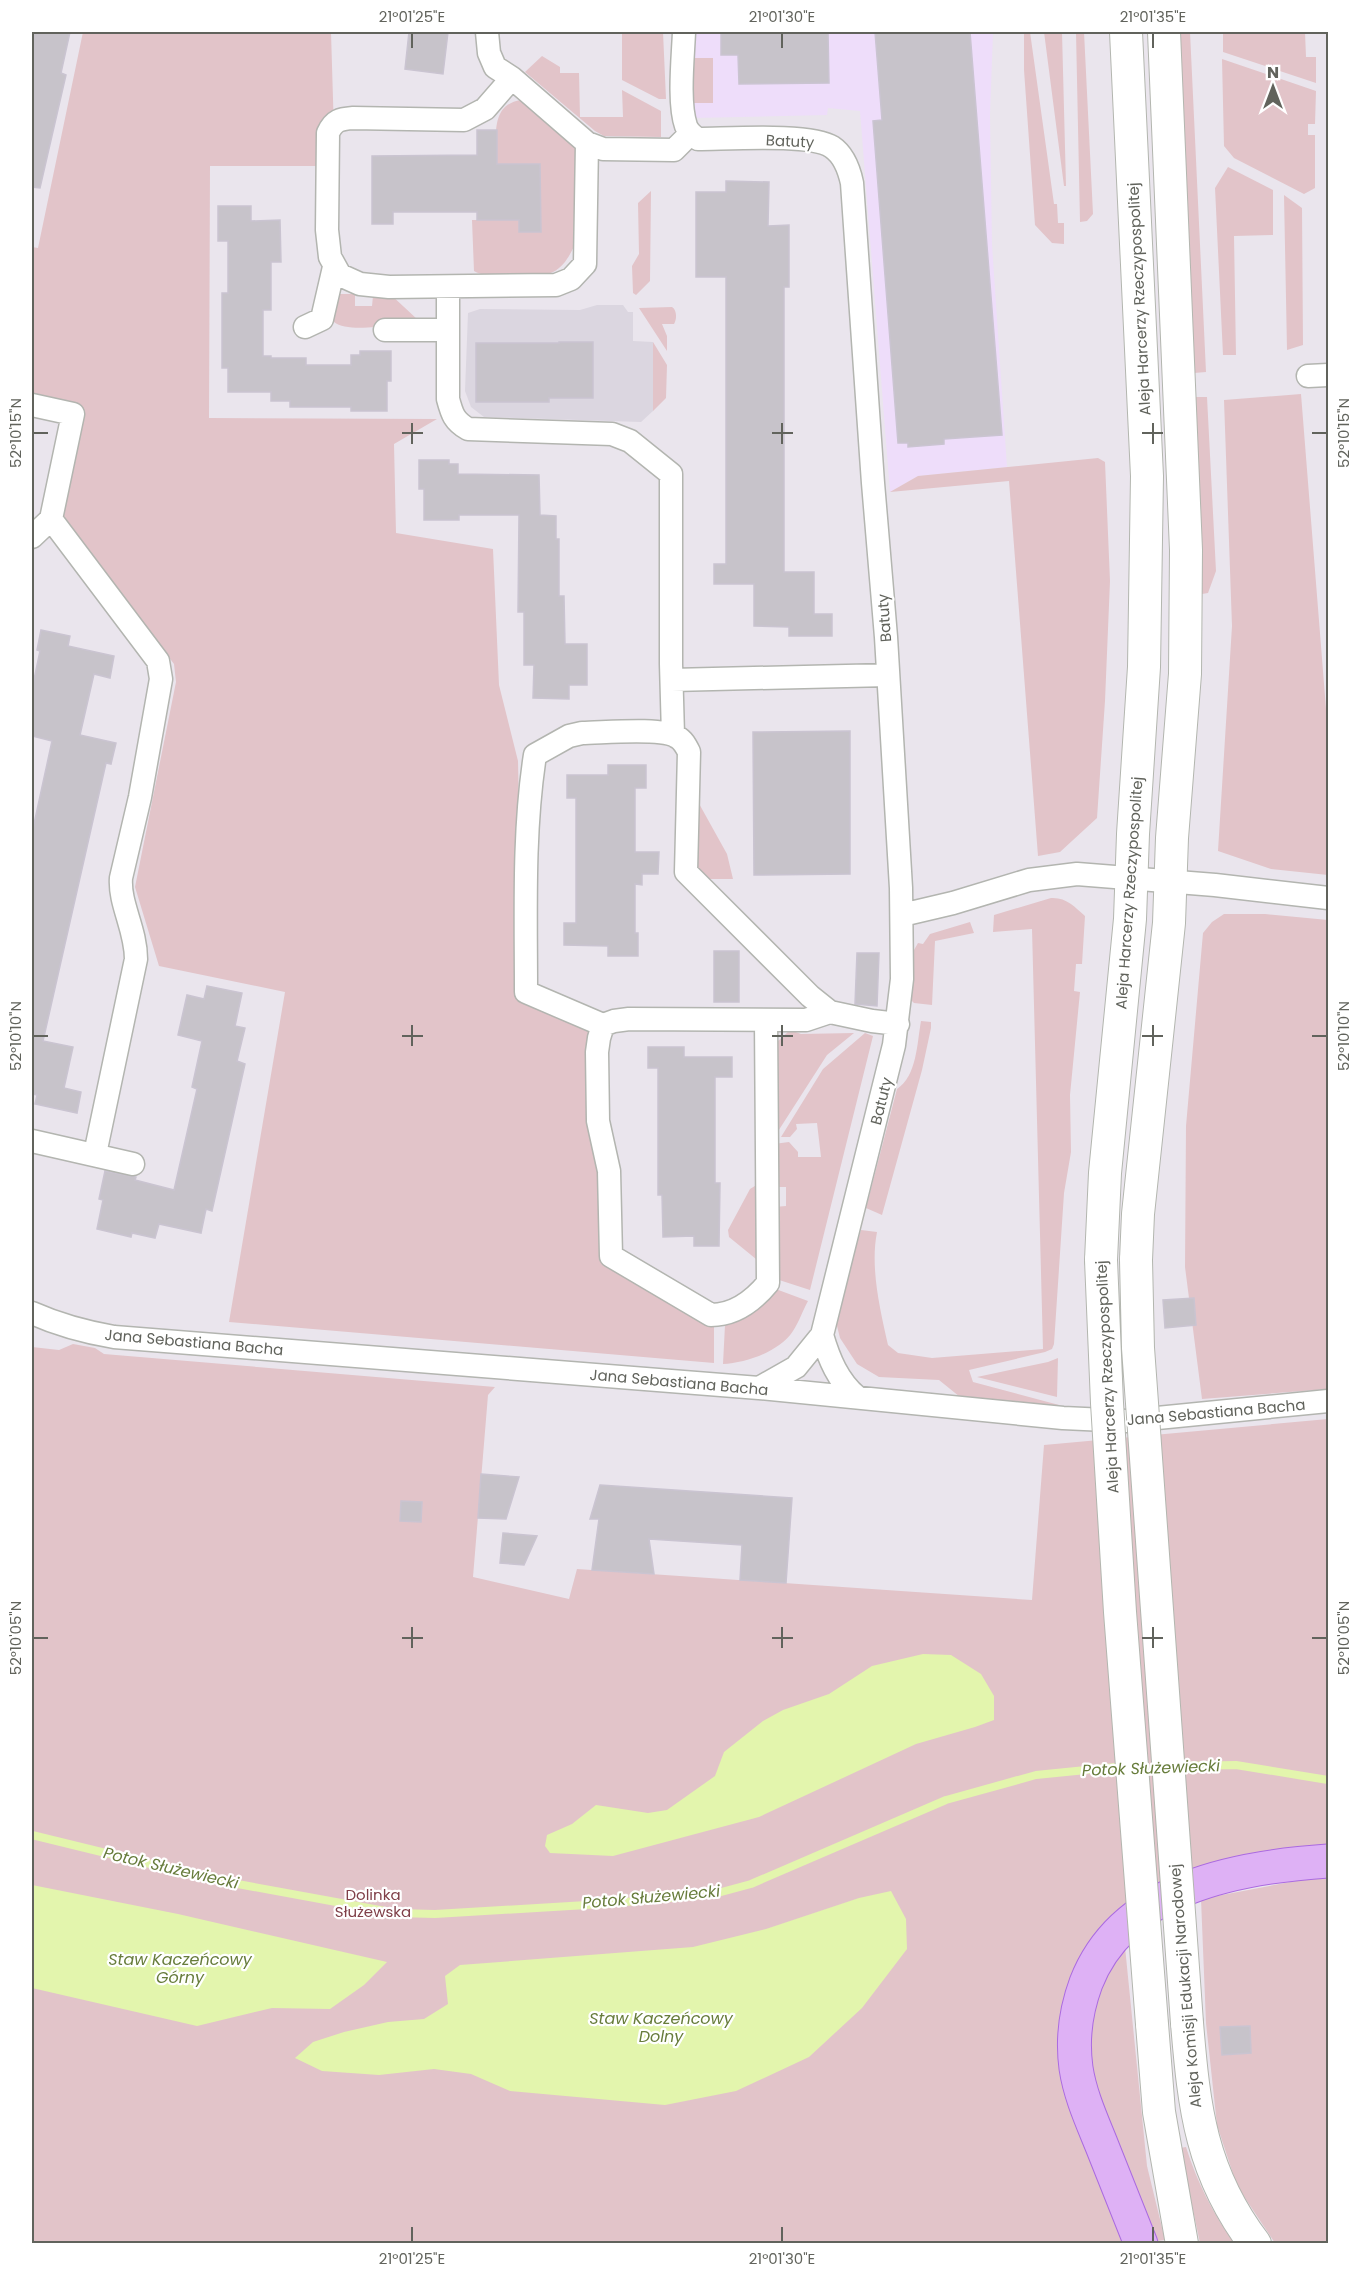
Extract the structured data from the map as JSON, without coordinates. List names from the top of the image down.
{
  "streets": {
    "street": [
      "Batuty",
      "Aleja Harcerzy Rzeczypospolitej",
      "Jana Sebastiana Bacha",
      "Aleja Komisji Edukacji Narodowej"
    ]
  },
  "crossings": [
    ["Batuty", "Jana Sebastiana Bacha"]
  ],
  "water": ["Potok Służewiecki", "Staw Kaczeńcowy Górny", "Staw Kaczeńcowy Dolny"],
  "parks": ["Dolinka Służewska"],
  "north": "top",
  "coordinates": [
    "21°01'25\"E",
    "21°01'30\"E",
    "21°01'35\"E",
    "52°10'15\"N",
    "52°10'10\"N",
    "52°10'05\"N"
  ]
}
